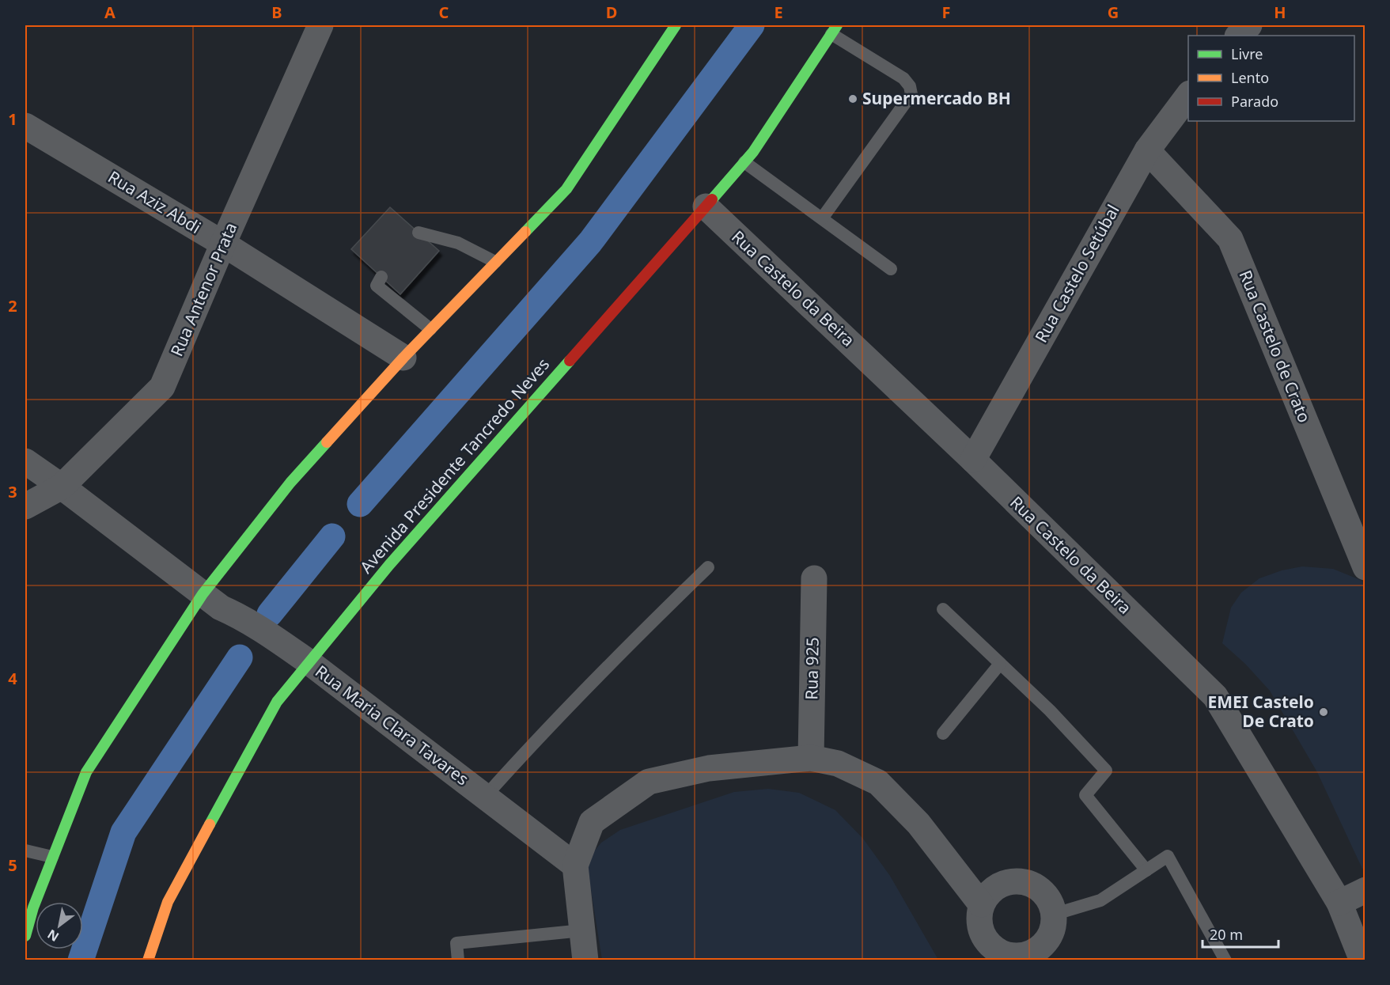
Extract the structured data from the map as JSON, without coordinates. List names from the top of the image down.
{
  "streets": {
    "main road": ["Avenida Presidente Tancredo Neves"],
    "street": [
      "Rua Aziz Abdi",
      "Rua Castelo Setúbal",
      "Rua Castelo da Beira",
      "Rua Antenor Prata",
      "Rua Castelo de Crato",
      "Rua 925",
      "Rua Maria Clara Tavares"
    ]
  },
  "crossings": [
    ["Rua Aziz Abdi", "Rua Antenor Prata"],
    ["Rua Castelo Setúbal", "Rua Castelo da Beira"],
    ["Rua Castelo Setúbal", "Rua Castelo de Crato"],
    ["Rua Castelo da Beira", "Avenida Presidente Tancredo Neves"],
    ["Rua Antenor Prata", "Rua Maria Clara Tavares"],
    ["Avenida Presidente Tancredo Neves", "Rua Maria Clara Tavares"]
  ],
  "places": ["Supermercado BH", "EMEI Castelo De Crato"],
  "legend": ["Livre", "Lento", "Parado"],
  "scale_bar": "20 m",
  "north": "bottom left",
  "grid": {
    "columns": [
      "A",
      "B",
      "C",
      "D",
      "E",
      "F",
      "G",
      "H"
    ],
    "rows": [
      "1",
      "2",
      "3",
      "4",
      "5"
    ]
  }
}
